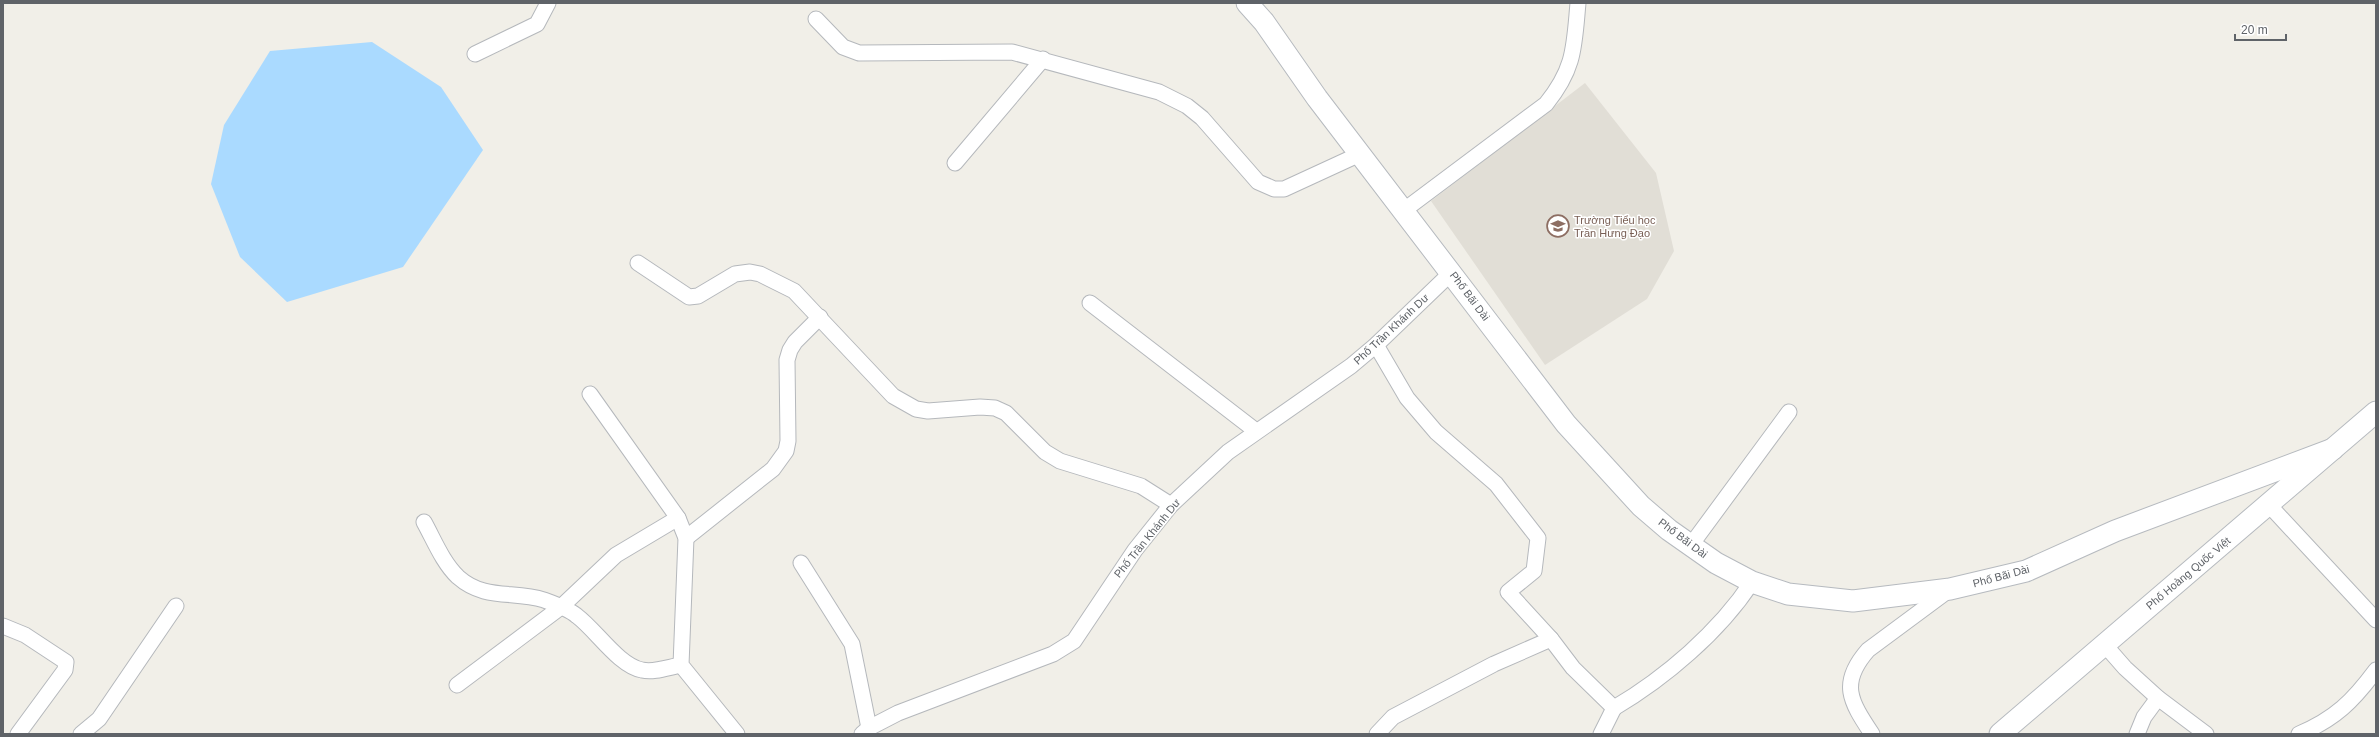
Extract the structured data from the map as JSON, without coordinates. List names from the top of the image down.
{
  "streets": {
    "street": ["Phố Bãi Dài", "Phố Trần Khánh Dư", "Phố Hoàng Quốc Việt"]
  },
  "crossings": [
    ["Phố Bãi Dài", "Phố Trần Khánh Dư"],
    ["Phố Bãi Dài", "Phố Hoàng Quốc Việt"]
  ],
  "places": {
    "school or university": ["Trường Tiểu học Trần Hưng Đạo"]
  },
  "scale_bar": "20 m"
}
